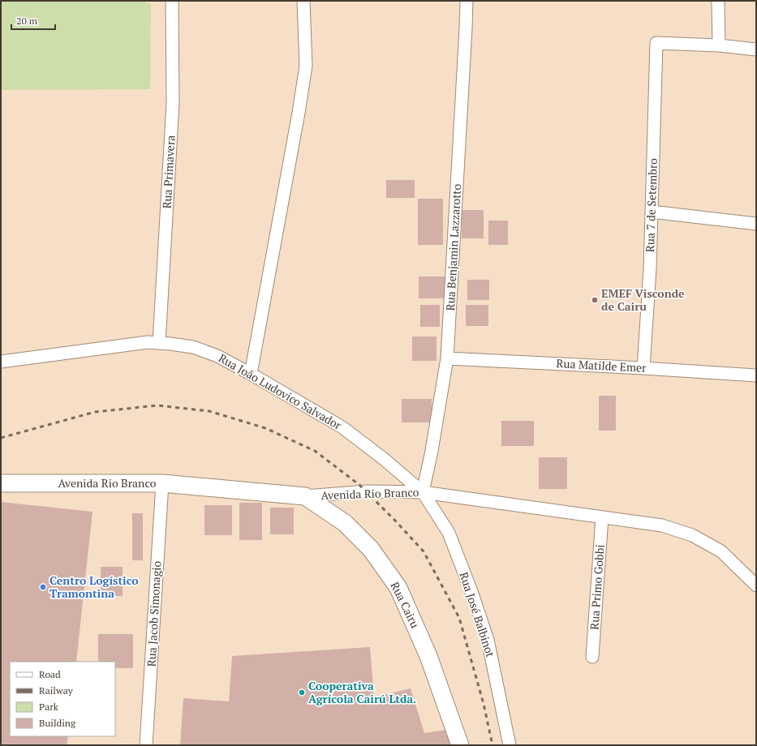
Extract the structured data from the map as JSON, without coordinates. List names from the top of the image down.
{
  "streets": {
    "street": [
      "Rua Primavera",
      "Rua 7 de Setembro",
      "Rua Benjamin Lazzarotto",
      "Rua Matilde Emer",
      "Rua João Ludovico Salvador",
      "Avenida Rio Branco",
      "Rua Primo Gobbi",
      "Rua Cairu",
      "Rua Jacob Simonagio",
      "Rua José Balbinot"
    ]
  },
  "crossings": [
    ["Rua Primavera", "Rua João Ludovico Salvador"],
    ["Rua 7 de Setembro", "Rua Matilde Emer"],
    ["Rua Benjamin Lazzarotto", "Rua Matilde Emer"],
    ["Rua Benjamin Lazzarotto", "Rua João Ludovico Salvador"],
    ["Rua Benjamin Lazzarotto", "Avenida Rio Branco"],
    ["Rua Benjamin Lazzarotto", "Rua José Balbinot"],
    ["Rua João Ludovico Salvador", "Avenida Rio Branco"],
    ["Rua João Ludovico Salvador", "Rua José Balbinot"],
    ["Avenida Rio Branco", "Rua Primo Gobbi"],
    ["Avenida Rio Branco", "Rua Cairu"],
    ["Avenida Rio Branco", "Rua Jacob Simonagio"],
    ["Avenida Rio Branco", "Rua José Balbinot"]
  ],
  "places": ["EMEF Visconde de Cairu", "Centro Logístico Tramontina", "Cooperativa Agrícola Cairú Ltda."],
  "legend": [
    "Road",
    "Railway",
    "Park",
    "Building"
  ],
  "scale_bar": "20 m"
}
